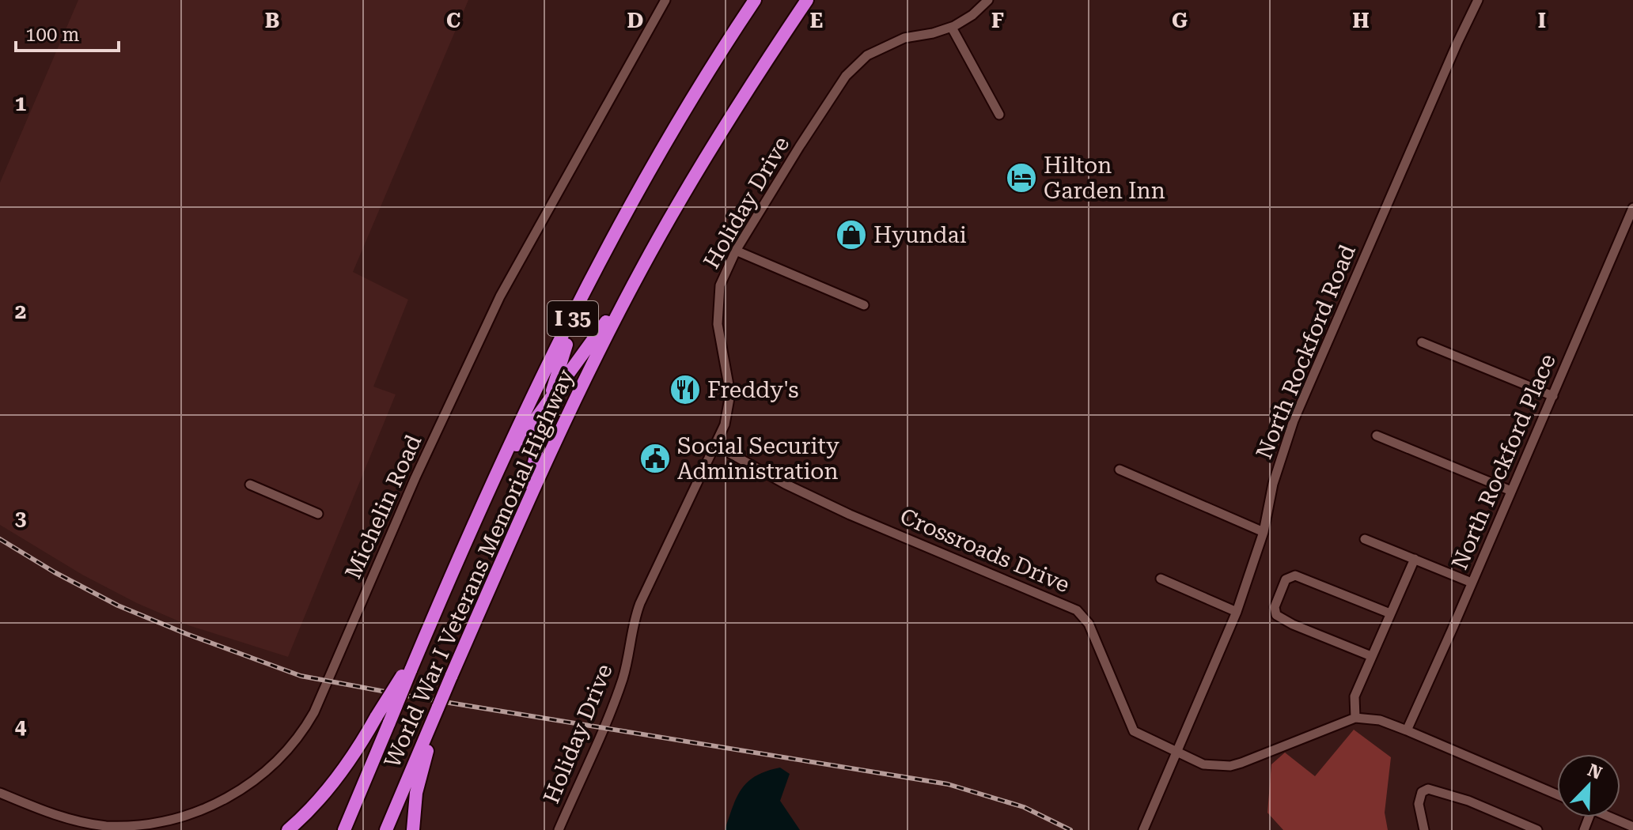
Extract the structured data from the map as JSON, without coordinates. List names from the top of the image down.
{
  "streets": {
    "highway": ["I 35", "World War I Veterans Memorial Highway"],
    "street": [
      "Holiday Drive",
      "North Rockford Road",
      "North Rockford Place",
      "Michelin Road",
      "Crossroads Drive"
    ]
  },
  "crossings": [
    ["Holiday Drive", "Crossroads Drive"],
    ["North Rockford Road", "Crossroads Drive"]
  ],
  "places": {
    "hotel": ["Hilton Garden Inn"],
    "shop": ["Hyundai"],
    "restaurant": ["Freddy's"],
    "public building": ["Social Security Administration"]
  },
  "scale_bar": "100 m",
  "north": "top right",
  "grid": {
    "columns": [
      "B",
      "C",
      "D",
      "E",
      "F",
      "G",
      "H",
      "I"
    ],
    "rows": [
      "1",
      "2",
      "3",
      "4"
    ]
  }
}
